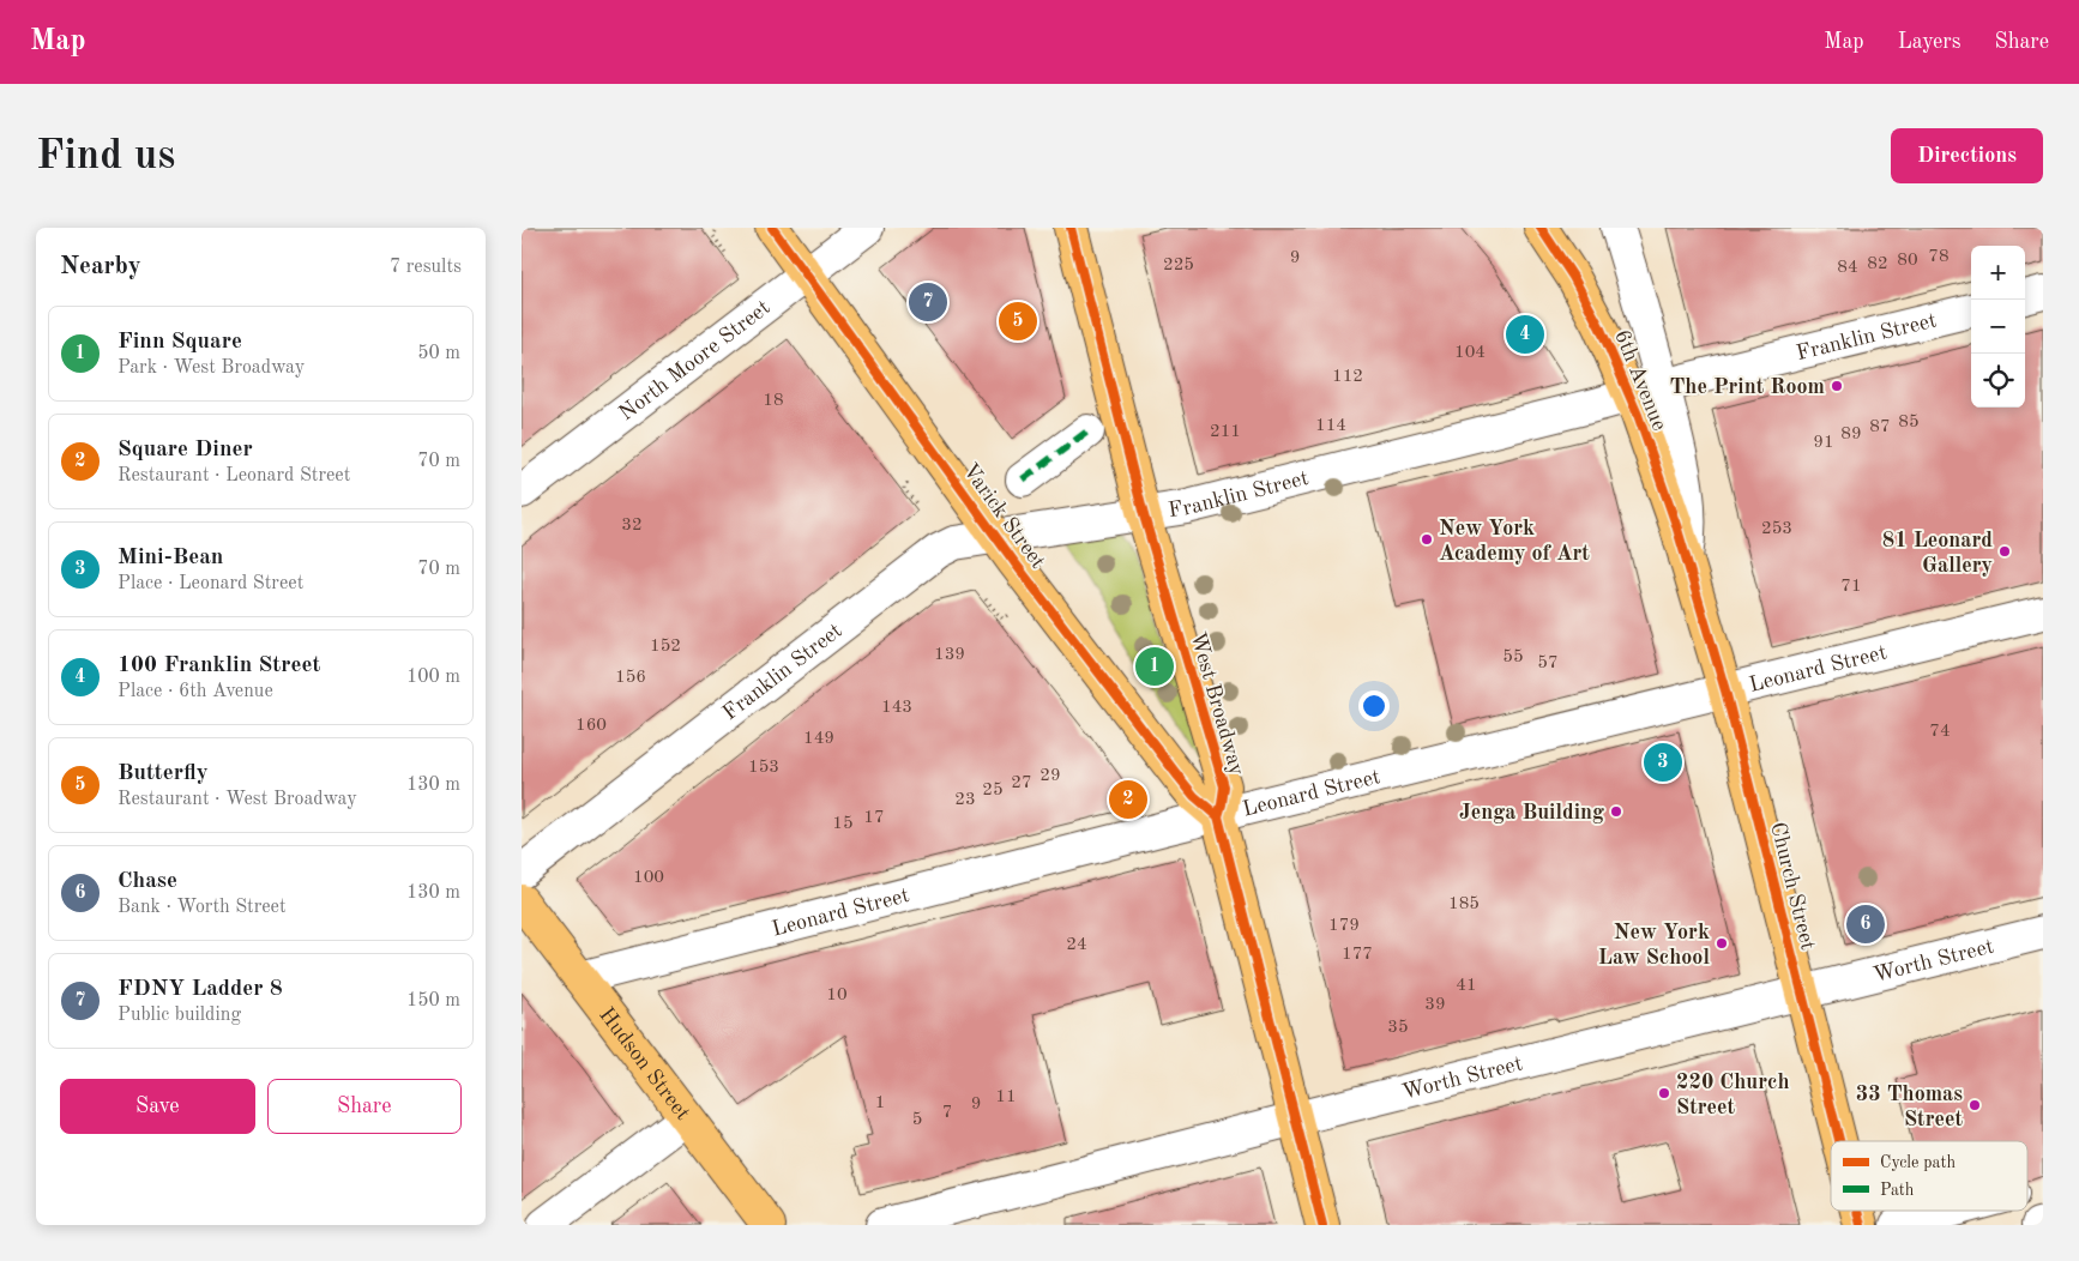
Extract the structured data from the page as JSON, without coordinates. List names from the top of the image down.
{
  "streets": {
    "main road": [
      "6th Avenue",
      "Varick Street",
      "West Broadway",
      "Church Street",
      "Hudson Street"
    ],
    "street": [
      "Franklin Street",
      "North Moore Street",
      "Leonard Street",
      "Worth Street"
    ]
  },
  "crossings": [
    ["Franklin Street", "6th Avenue"],
    ["Franklin Street", "Varick Street"],
    ["Franklin Street", "West Broadway"],
    ["Franklin Street", "Church Street"],
    ["North Moore Street", "Varick Street"],
    ["6th Avenue", "Church Street"],
    ["Varick Street", "Leonard Street"],
    ["Varick Street", "West Broadway"],
    ["Leonard Street", "West Broadway"],
    ["Leonard Street", "Church Street"],
    ["Leonard Street", "Hudson Street"],
    ["West Broadway", "Worth Street"],
    ["Church Street", "Worth Street"]
  ],
  "places": [
    "The Print Room",
    "New York Academy of Art",
    "81 Leonard Gallery",
    "Jenga Building",
    "New York Law School",
    "220 Church Street",
    "33 Thomas Street"
  ],
  "house_numbers": [
    "78",
    "9",
    "80",
    "82",
    "225",
    "84",
    "104",
    "112",
    "18",
    "85",
    "114",
    "87",
    "211",
    "89",
    "91",
    "32",
    "253",
    "71",
    "152",
    "139",
    "55",
    "57",
    "156",
    "143",
    "160",
    "74",
    "149",
    "153",
    "29",
    "27",
    "25",
    "23",
    "17",
    "15",
    "100",
    "185",
    "179",
    "24",
    "177",
    "41",
    "10",
    "39",
    "35",
    "11",
    "1",
    "9",
    "7",
    "5"
  ],
  "legend": ["Cycle path", "Path"],
  "page": {
    "header": "Map",
    "nav": ["Map", "Layers", "Share"],
    "buttons": [
      "Directions",
      ["Save", "Share"]
    ],
    "title": "Find us",
    "heading": ["Nearby", "7 results"],
    "map_buttons": ["+", "−"],
    "pins": [
      "7",
      "5",
      "4",
      "1",
      "3",
      "2",
      "6"
    ],
    "list": [
      {
        "mark": "1",
        "name": "Finn Square",
        "note": "Park · West Broadway",
        "value": "50 m"
      },
      {
        "mark": "2",
        "name": "Square Diner",
        "note": "Restaurant · Leonard Street",
        "value": "70 m"
      },
      {
        "mark": "3",
        "name": "Mini-Bean",
        "note": "Place · Leonard Street",
        "value": "70 m"
      },
      {
        "mark": "4",
        "name": "100 Franklin Street",
        "note": "Place · 6th Avenue",
        "value": "100 m"
      },
      {
        "mark": "5",
        "name": "Butterfly",
        "note": "Restaurant · West Broadway",
        "value": "130 m"
      },
      {
        "mark": "6",
        "name": "Chase",
        "note": "Bank · Worth Street",
        "value": "130 m"
      },
      {
        "mark": "7",
        "name": "FDNY Ladder 8",
        "note": "Public building",
        "value": "150 m"
      }
    ]
  }
}
